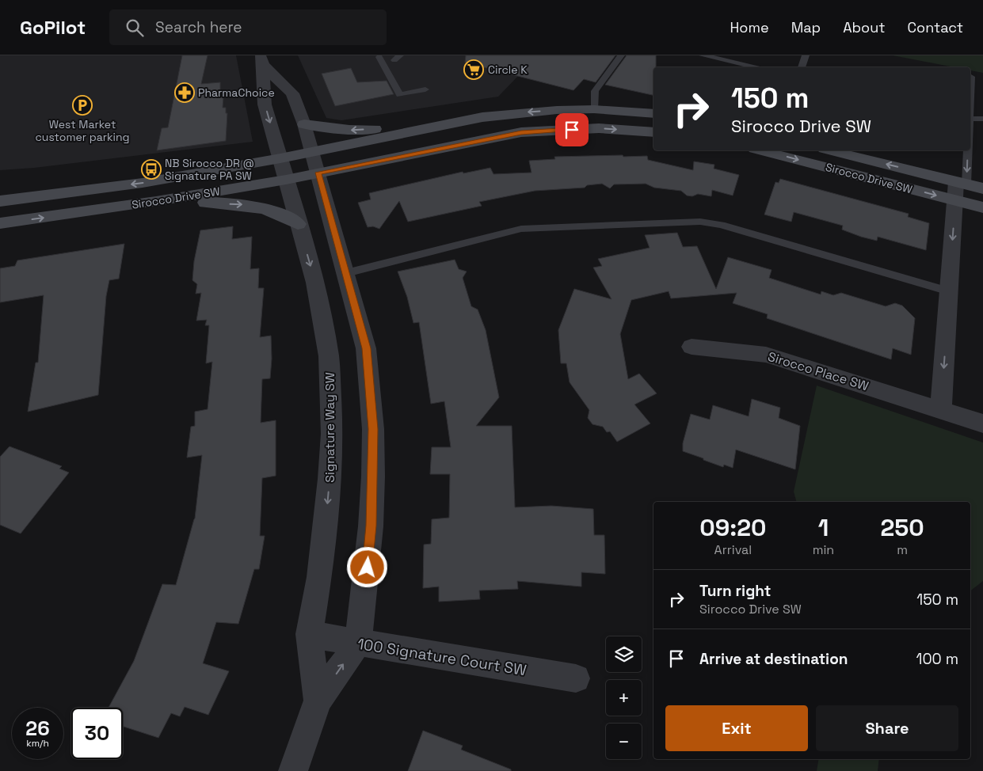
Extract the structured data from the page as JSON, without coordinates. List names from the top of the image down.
{
  "streets": {
    "street": [
      "Sirocco Drive SW",
      "Sirocco Place SW",
      "Signature Way SW",
      "100 Signature Court SW"
    ]
  },
  "crossings": [
    ["Sirocco Drive SW", "Signature Way SW"],
    ["Signature Way SW", "100 Signature Court SW"]
  ],
  "places": {
    "supermarket": ["Circle K"],
    "pharmacy": ["PharmaChoice"],
    "parking": ["West Market customer parking"],
    "bus stop": ["NB Sirocco DR @ Signature PA SW"]
  },
  "page": {
    "header": "GoPilot",
    "search": "Search here",
    "nav": [
      "Home",
      "Map",
      "About",
      "Contact"
    ],
    "turn": ["150 m", "Sirocco Drive SW"],
    "eta": [
      "09:20",
      "Arrival",
      "1",
      "min",
      "250",
      "m"
    ],
    "list": [
      {
        "name": "Turn right",
        "note": "Sirocco Drive SW",
        "value": "150 m"
      },
      {
        "name": "Arrive at destination",
        "value": "100 m"
      }
    ],
    "map_buttons": ["+", "−"],
    "buttons": ["Exit", "Share"],
    "speed": "26 km/h",
    "limit": "30"
  }
}
